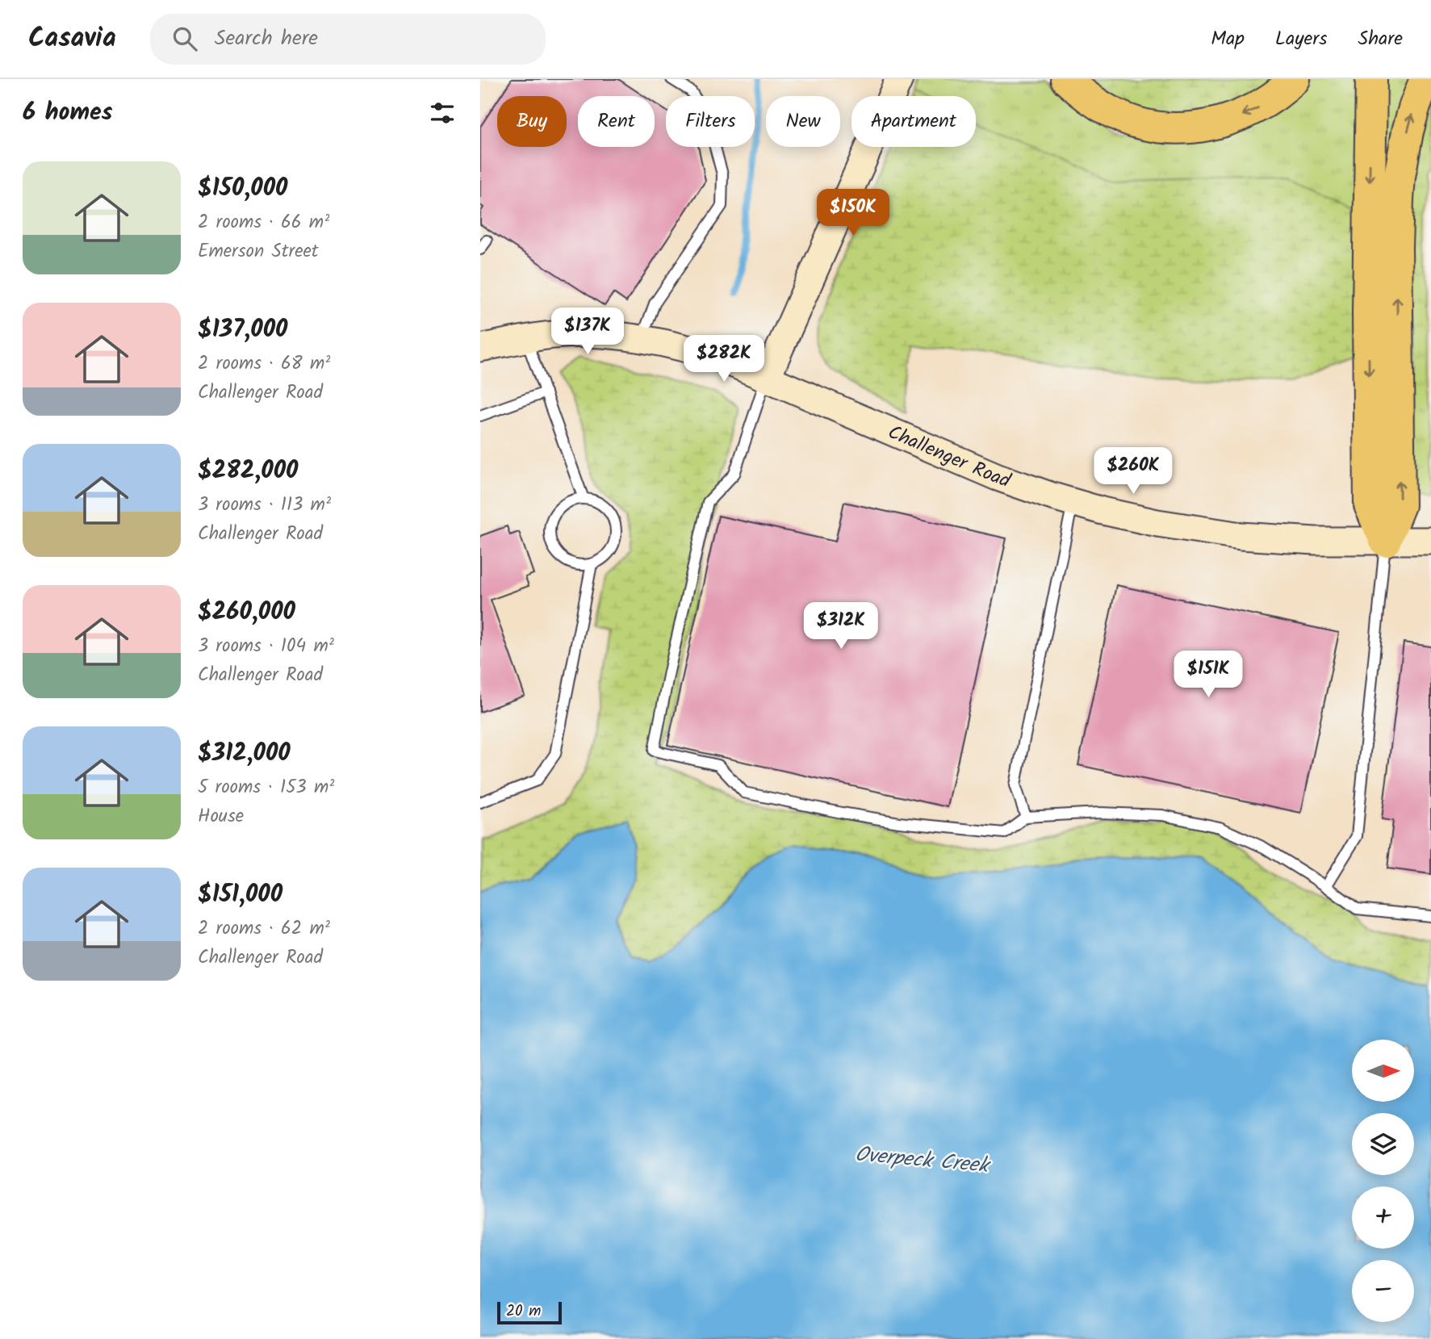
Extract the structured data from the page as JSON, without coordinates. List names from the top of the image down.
{
  "streets": {
    "main road": ["Challenger Road"]
  },
  "water": ["Overpeck Creek"],
  "scale_bar": "20 m",
  "north": "right",
  "page": {
    "header": "Casavia",
    "search": "Search here",
    "nav": ["Map", "Layers", "Share"],
    "heading": "6 homes",
    "chip": [
      "Buy",
      "Rent",
      "Filters",
      "New",
      "Apartment"
    ],
    "list": [
      {
        "name": "$150,000",
        "note": "2 rooms · 66 m² · Emerson Street"
      },
      {
        "name": "$137,000",
        "note": "2 rooms · 68 m² · Challenger Road"
      },
      {
        "name": "$282,000",
        "note": "3 rooms · 113 m² · Challenger Road"
      },
      {
        "name": "$260,000",
        "note": "3 rooms · 104 m² · Challenger Road"
      },
      {
        "name": "$312,000",
        "note": "5 rooms · 153 m² · House"
      },
      {
        "name": "$151,000",
        "note": "2 rooms · 62 m² · Challenger Road"
      }
    ],
    "price": [
      "$150K",
      "$137K",
      "$282K",
      "$260K",
      "$312K",
      "$151K"
    ],
    "map_buttons": ["+", "−"],
    "scale": "20 m"
  }
}
